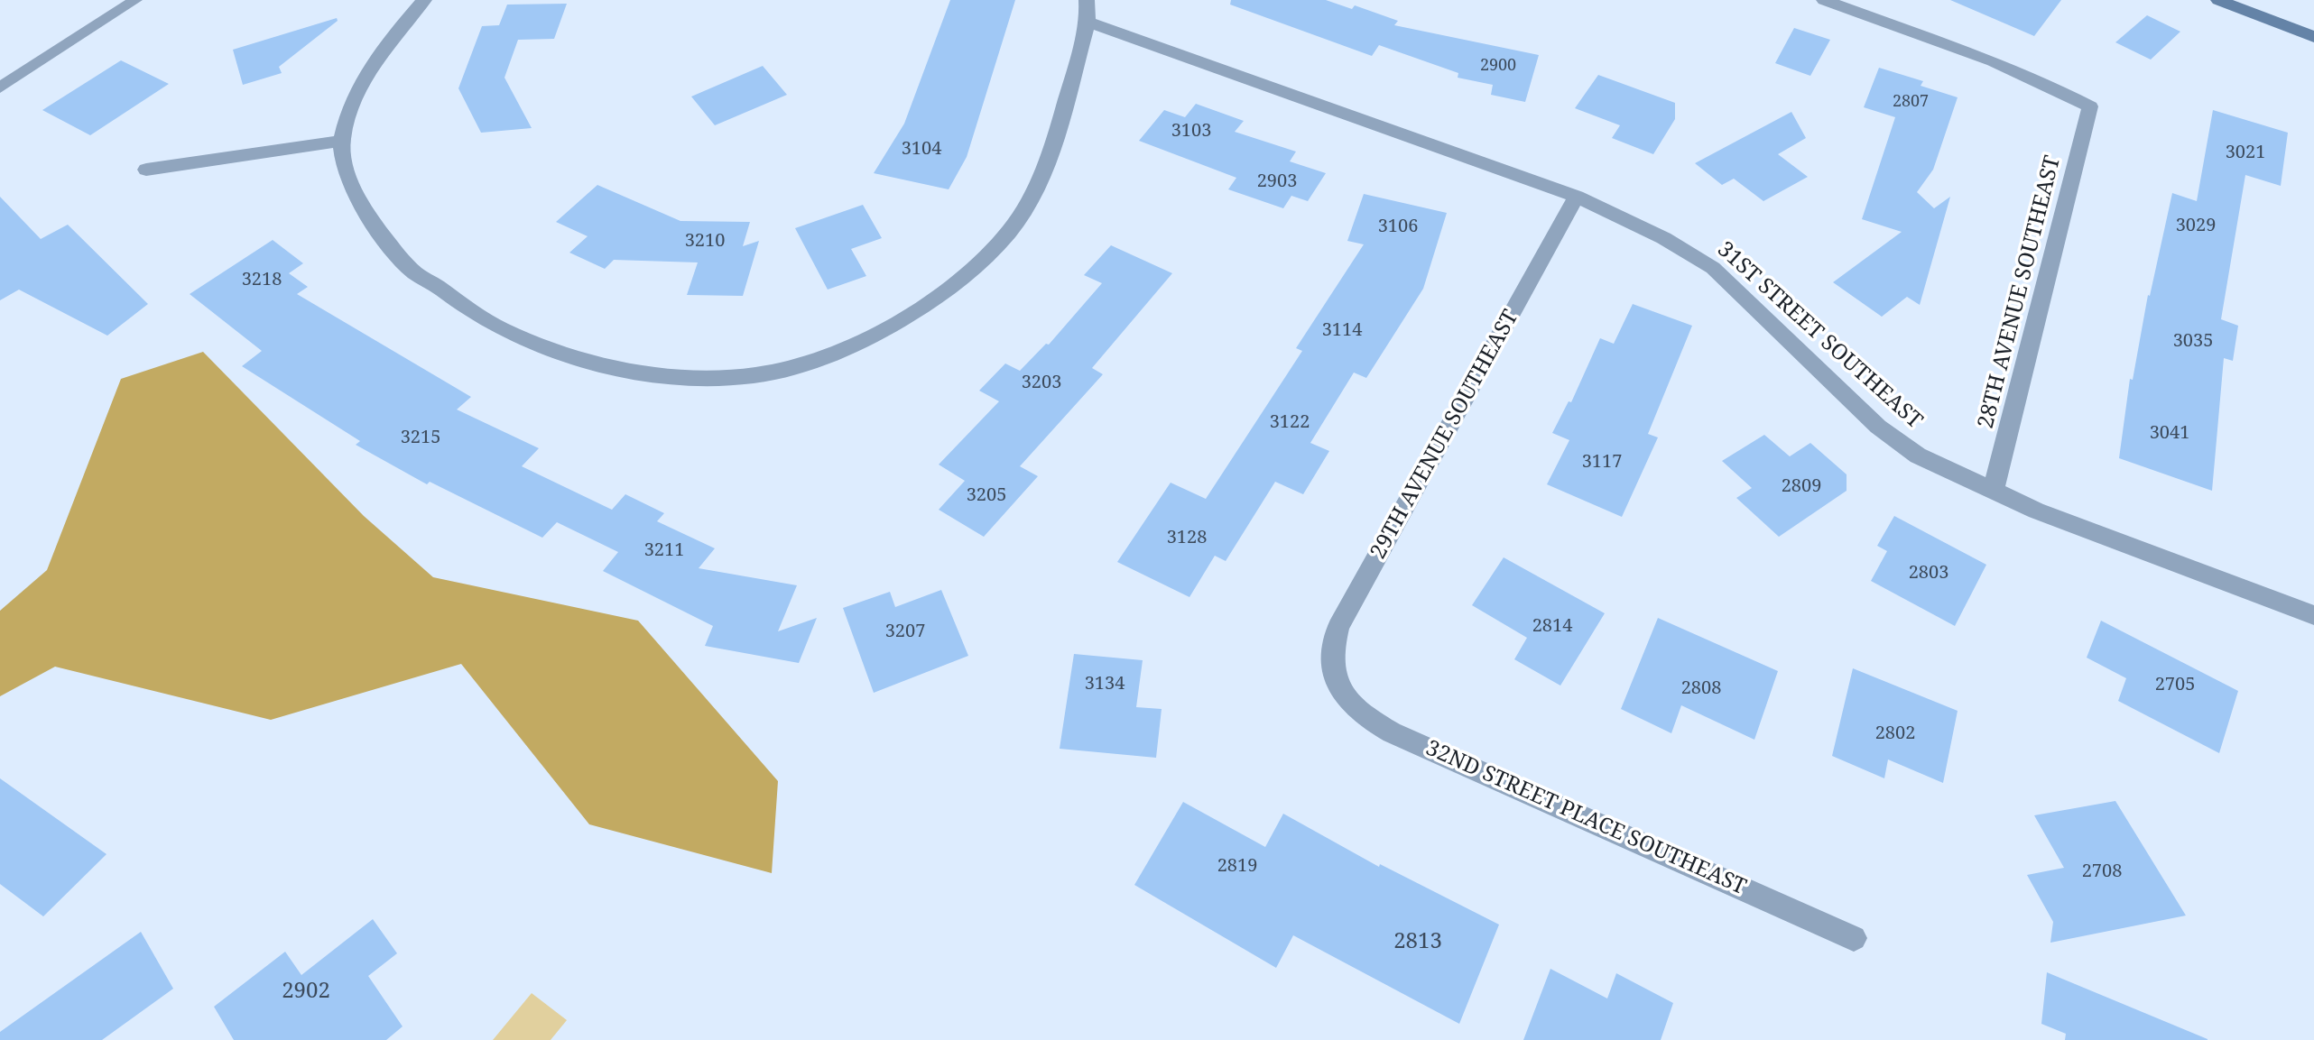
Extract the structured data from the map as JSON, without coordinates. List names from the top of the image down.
{
  "streets": {
    "street": [
      "28TH AVENUE SOUTHEAST",
      "31ST STREET SOUTHEAST",
      "29TH AVENUE SOUTHEAST",
      "32ND STREET PLACE SOUTHEAST"
    ]
  },
  "crossings": [
    ["28TH AVENUE SOUTHEAST", "31ST STREET SOUTHEAST"],
    ["31ST STREET SOUTHEAST", "29TH AVENUE SOUTHEAST"],
    ["29TH AVENUE SOUTHEAST", "32ND STREET PLACE SOUTHEAST"]
  ],
  "house_numbers": [
    "2900",
    "2807",
    "3103",
    "3104",
    "3021",
    "2903",
    "3029",
    "3106",
    "3210",
    "3218",
    "3114",
    "3035",
    "3203",
    "3122",
    "3041",
    "3215",
    "3117",
    "2809",
    "3205",
    "3128",
    "3211",
    "2803",
    "2814",
    "3207",
    "3134",
    "2705",
    "2808",
    "2802",
    "2819",
    "2708",
    "2813",
    "2902"
  ]
}
